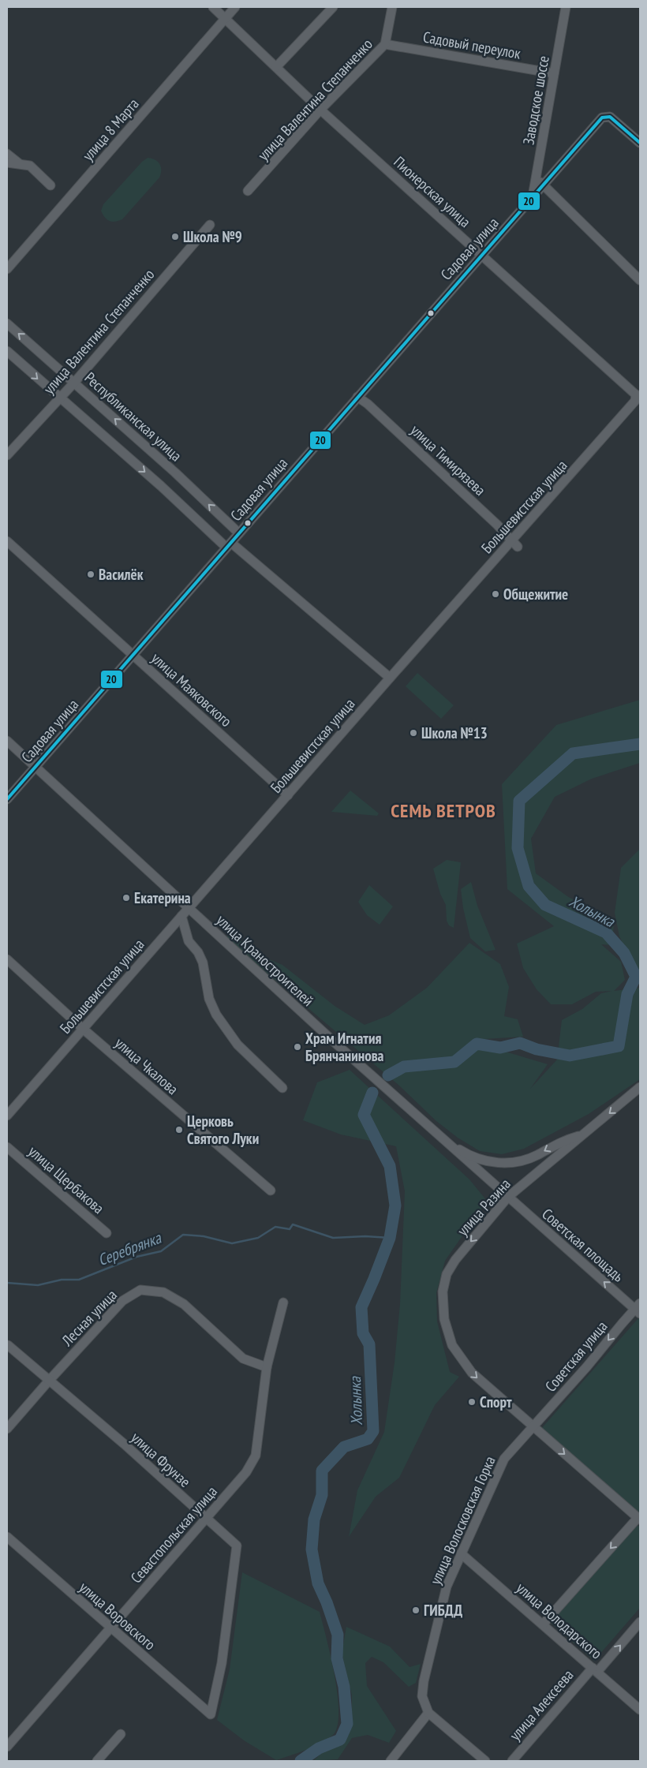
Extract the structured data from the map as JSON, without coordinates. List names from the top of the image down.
{
  "streets": {
    "street": [
      "Садовый переулок",
      "улица Валентина Степанченко",
      "Заводское шоссе",
      "улица 8 Марта",
      "Пионерская улица",
      "Садовая улица",
      "Республиканская улица",
      "улица Тимирязева",
      "Большевистская улица",
      "улица Маяковского",
      "улица Краностроителей",
      "улица Чкалова",
      "улица Щербакова",
      "улица Разина",
      "Советская площадь",
      "Лесная улица",
      "Советская улица",
      "улица Фрунзе",
      "улица Волосковская Горка",
      "Севастопольская улица",
      "улица Воровского",
      "улица Володарского",
      "улица Алексеева"
    ]
  },
  "crossings": [
    ["Садовый переулок", "улица Валентина Степанченко"],
    ["Садовый переулок", "Заводское шоссе"],
    ["улица Валентина Степанченко", "Пионерская улица"],
    ["улица Валентина Степанченко", "Республиканская улица"],
    ["Заводское шоссе", "Садовая улица"],
    ["улица 8 Марта", "Пионерская улица"],
    ["Пионерская улица", "Садовая улица"],
    ["Пионерская улица", "Большевистская улица"],
    ["Садовая улица", "Республиканская улица"],
    ["Садовая улица", "улица Тимирязева"],
    ["Садовая улица", "улица Маяковского"],
    ["Садовая улица", "улица Краностроителей"],
    ["улица Тимирязева", "Большевистская улица"],
    ["Большевистская улица", "улица Маяковского"],
    ["Большевистская улица", "улица Краностроителей"],
    ["Большевистская улица", "улица Чкалова"],
    ["улица Краностроителей", "улица Разина"],
    ["улица Краностроителей", "Советская площадь"],
    ["улица Разина", "Советская площадь"],
    ["улица Разина", "Советская улица"],
    ["улица Разина", "улица Волосковская Горка"],
    ["Советская площадь", "Советская улица"],
    ["Лесная улица", "улица Фрунзе"],
    ["Лесная улица", "Севастопольская улица"],
    ["Советская улица", "улица Волосковская Горка"],
    ["улица Фрунзе", "Севастопольская улица"],
    ["улица Фрунзе", "улица Воровского"],
    ["улица Волосковская Горка", "улица Володарского"],
    ["Севастопольская улица", "улица Воровского"],
    ["улица Володарского", "улица Алексеева"]
  ],
  "one_way": ["Советская площадь", "Советская улица"],
  "districts": ["СЕМЬ ВЕТРОВ"],
  "water": ["Холынка", "Серебрянка"],
  "places": [
    "Школа №9",
    "Василёк",
    "Общежитие",
    "Школа №13",
    "Екатерина",
    "Храм Игнатия Брянчанинова",
    "Церковь Святого Луки",
    "Спорт",
    "ГИБДД"
  ],
  "lines": ["transit line 20"]
}
